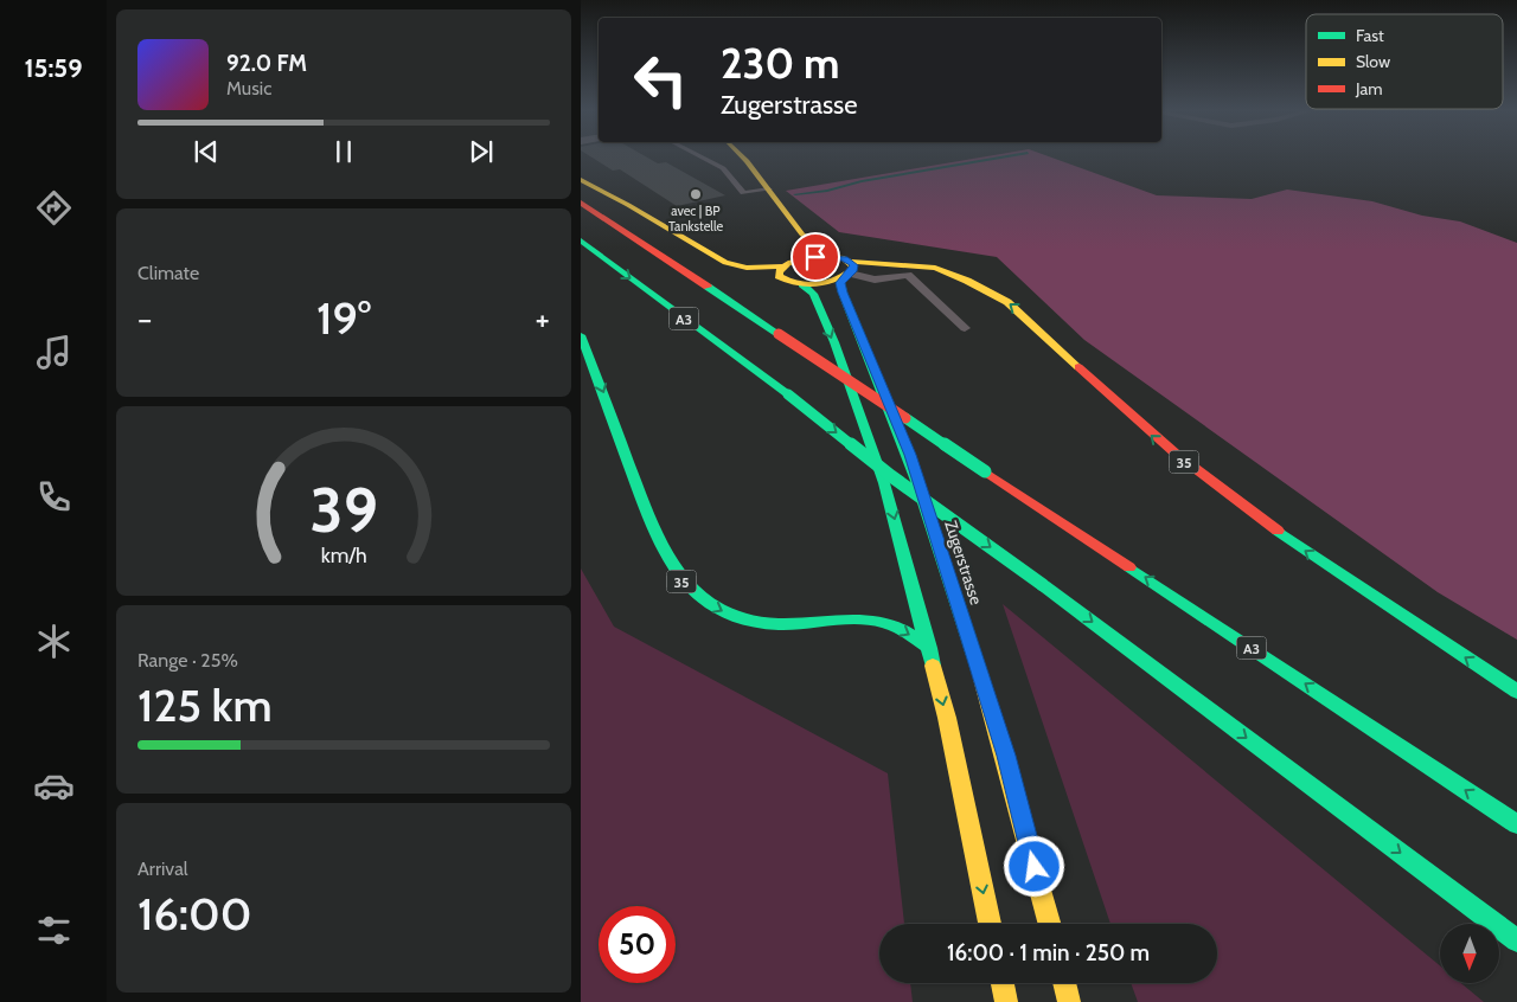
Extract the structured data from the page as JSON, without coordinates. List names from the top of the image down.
{
  "streets": {
    "main road": ["A3", "35", "Zugerstrasse"]
  },
  "crossings": [
    ["35", "Zugerstrasse"]
  ],
  "places": ["avec | BP Tankstelle"],
  "legend": ["Fast", "Slow", "Jam"],
  "north": "bottom",
  "page": {
    "tabs": "15:59",
    "turn": ["230 m", "Zugerstrasse"],
    "song": ["92.0 FM", "Music"],
    "tile": [
      "Climate",
      ["Range · 25%", "125 km"],
      ["Arrival", "16:00"]
    ],
    "heat": ["−", "19°", "+"],
    "limit": "50",
    "trip": "16:00 · 1 min · 250 m",
    "gauge": ["39", "km/h"]
  }
}
